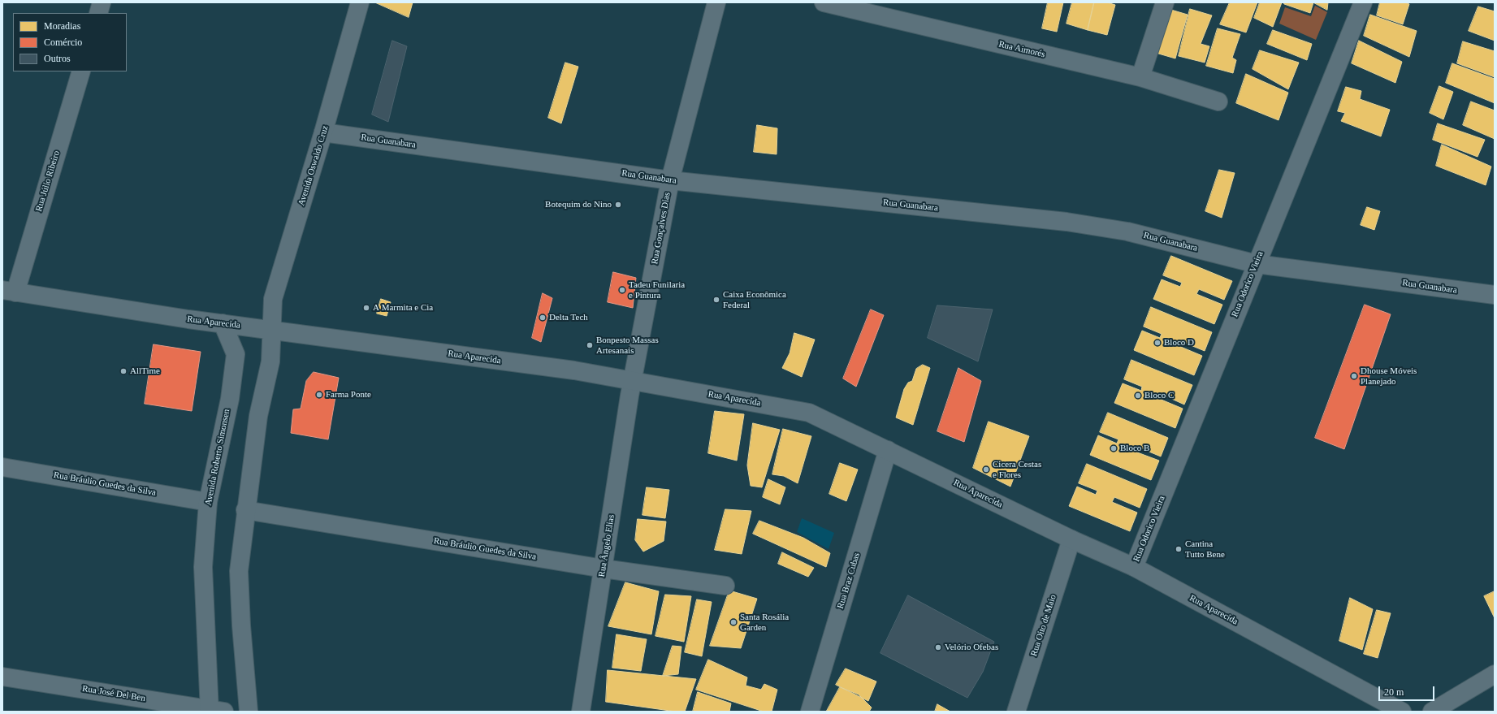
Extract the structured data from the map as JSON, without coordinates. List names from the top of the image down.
{
  "streets": {
    "street": [
      "Rua Aimorés",
      "Rua Guanabara",
      "Avenida Oswaldo Cruz",
      "Rua Júlio Ribeiro",
      "Rua Gonçalves Dias",
      "Rua Odorico Vieira",
      "Rua Aparecida",
      "Avenida Roberto Simonsen",
      "Rua Bráulio Guedes da Silva",
      "Rua Ângelo Elias",
      "Rua Braz Cubas",
      "Rua Oito de Maio",
      "Rua José Del Ben"
    ]
  },
  "crossings": [
    ["Rua Guanabara", "Avenida Oswaldo Cruz"],
    ["Rua Guanabara", "Rua Gonçalves Dias"],
    ["Rua Guanabara", "Rua Odorico Vieira"],
    ["Avenida Oswaldo Cruz", "Rua Aparecida"],
    ["Rua Júlio Ribeiro", "Rua Aparecida"],
    ["Rua Gonçalves Dias", "Rua Aparecida"],
    ["Rua Gonçalves Dias", "Rua Ângelo Elias"],
    ["Rua Odorico Vieira", "Rua Aparecida"],
    ["Rua Aparecida", "Avenida Roberto Simonsen"],
    ["Rua Aparecida", "Rua Ângelo Elias"],
    ["Rua Aparecida", "Rua Braz Cubas"],
    ["Rua Aparecida", "Rua Oito de Maio"],
    ["Avenida Roberto Simonsen", "Rua Bráulio Guedes da Silva"],
    ["Avenida Roberto Simonsen", "Rua José Del Ben"],
    ["Rua Bráulio Guedes da Silva", "Rua Ângelo Elias"]
  ],
  "places": [
    "Botequim do Nino",
    "Tadeu Funilaria e Pintura",
    "Caixa Econômica Federal",
    "A Marmita e Cia",
    "Delta Tech",
    "Bloco D",
    "Bonpesto Massas Artesanais",
    "AllTime",
    "Dhouse Móveis Planejado",
    "Farma Ponte",
    "Bloco C",
    "Bloco B",
    "Cicera Cestas e Flores",
    "Cantina Tutto Bene",
    "Santa Rosália Garden",
    "Velório Ofebas"
  ],
  "legend": ["Moradias", "Comércio", "Outros"],
  "scale_bar": "20 m"
}
